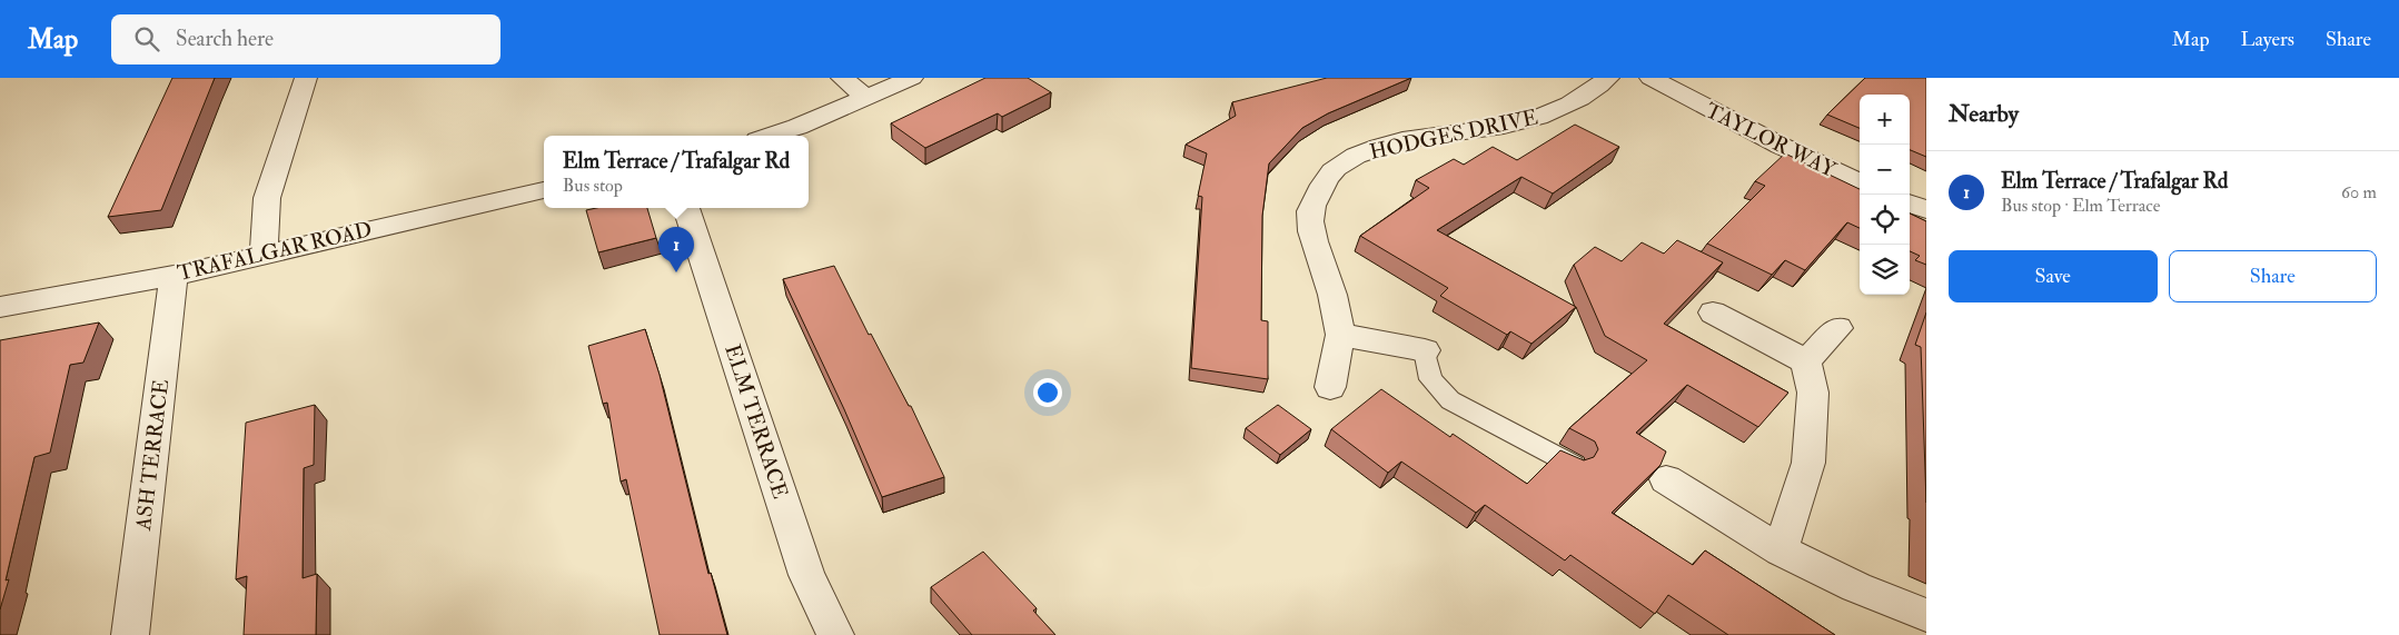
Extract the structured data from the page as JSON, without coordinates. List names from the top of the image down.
{
  "streets": {
    "street": [
      "HODGES DRIVE",
      "TAYLOR WAY",
      "TRAFALGAR ROAD",
      "ELM TERRACE",
      "ASH TERRACE"
    ]
  },
  "crossings": [
    ["TRAFALGAR ROAD", "ASH TERRACE"]
  ],
  "page": {
    "header": "Map",
    "search": "Search here",
    "nav": ["Map", "Layers", "Share"],
    "heading": "Nearby",
    "map_buttons": ["+", "−"],
    "popup": ["Elm Terrace / Trafalgar Rd", "Bus stop"],
    "list": [
      {
        "mark": "1",
        "name": "Elm Terrace / Trafalgar Rd",
        "note": "Bus stop · Elm Terrace",
        "value": "60 m"
      }
    ],
    "pins": "1",
    "buttons": ["Save", "Share"]
  }
}
